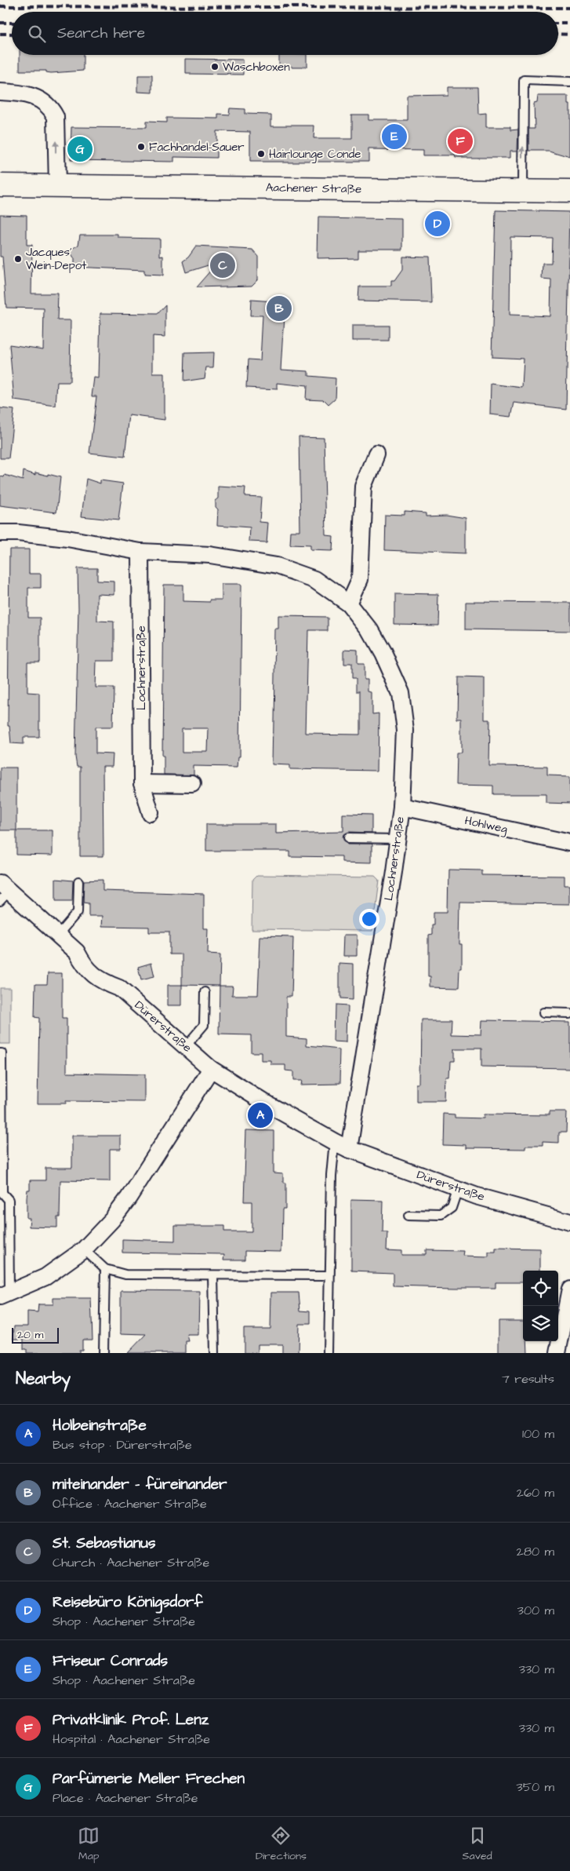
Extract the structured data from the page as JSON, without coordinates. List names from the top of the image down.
{
  "streets": {
    "main road": ["Aachener Straße"],
    "street": ["Lochnerstraße", "Hohlweg", "Dürerstraße"]
  },
  "crossings": [
    ["Lochnerstraße", "Hohlweg"],
    ["Lochnerstraße", "Dürerstraße"]
  ],
  "places": [
    "Waschboxen",
    "Fachhandel-Sauer",
    "Hairlounge Conde",
    "Jacques’ Wein-Depot"
  ],
  "scale_bar": "20 m",
  "page": {
    "search": "Search here",
    "pins": [
      "E",
      "F",
      "G",
      "D",
      "C",
      "B",
      "A"
    ],
    "scale": "20 m",
    "heading": ["Nearby", "7 results"],
    "list": [
      {
        "mark": "A",
        "name": "Holbeinstraße",
        "note": "Bus stop · Dürerstraße",
        "value": "100 m"
      },
      {
        "mark": "B",
        "name": "miteinander - füreinander",
        "note": "Office · Aachener Straße",
        "value": "260 m"
      },
      {
        "mark": "C",
        "name": "St. Sebastianus",
        "note": "Church · Aachener Straße",
        "value": "280 m"
      },
      {
        "mark": "D",
        "name": "Reisebüro Königsdorf",
        "note": "Shop · Aachener Straße",
        "value": "300 m"
      },
      {
        "mark": "E",
        "name": "Friseur Conrads",
        "note": "Shop · Aachener Straße",
        "value": "330 m"
      },
      {
        "mark": "F",
        "name": "Privatklinik Prof. Lenz",
        "note": "Hospital · Aachener Straße",
        "value": "330 m"
      },
      {
        "mark": "G",
        "name": "Parfümerie Meller Frechen",
        "note": "Place · Aachener Straße",
        "value": "350 m"
      }
    ],
    "nav": ["Map", "Directions", "Saved"]
  }
}
